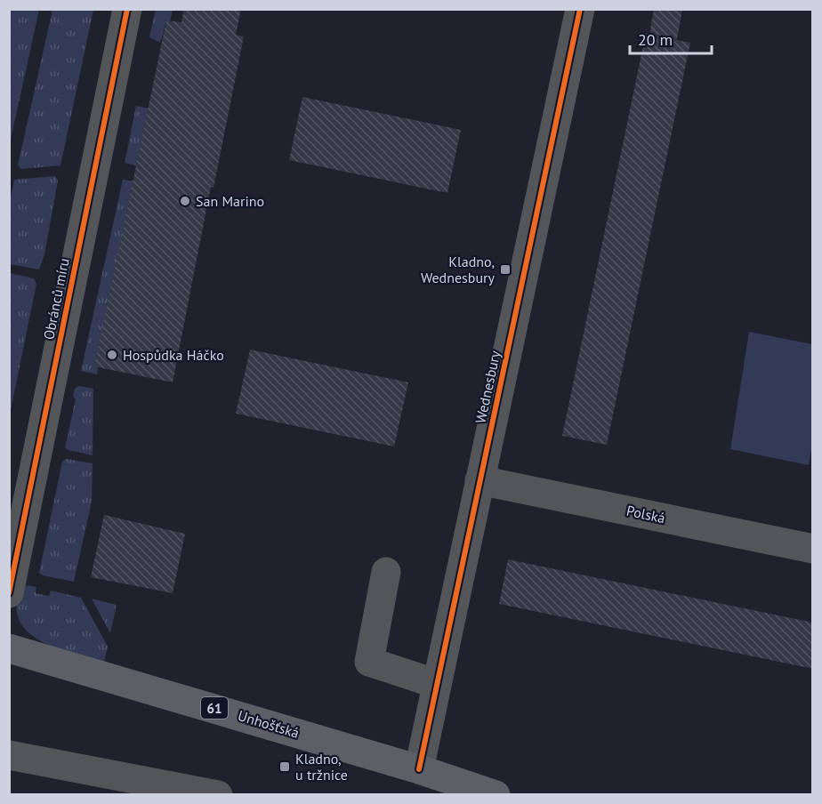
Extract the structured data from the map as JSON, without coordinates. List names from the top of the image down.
{
  "streets": {
    "main road": ["61", "Unhošťská"],
    "street": ["Obránců míru", "Wednesbury", "Polská"]
  },
  "crossings": [
    ["Wednesbury", "Polská"],
    ["Wednesbury", "Unhošťská"]
  ],
  "places": {
    "other": ["San Marino", "Hospůdka Háčko"],
    "transit": ["Kladno, Wednesbury", "Kladno, u tržnice"]
  },
  "scale_bar": "20 m"
}
